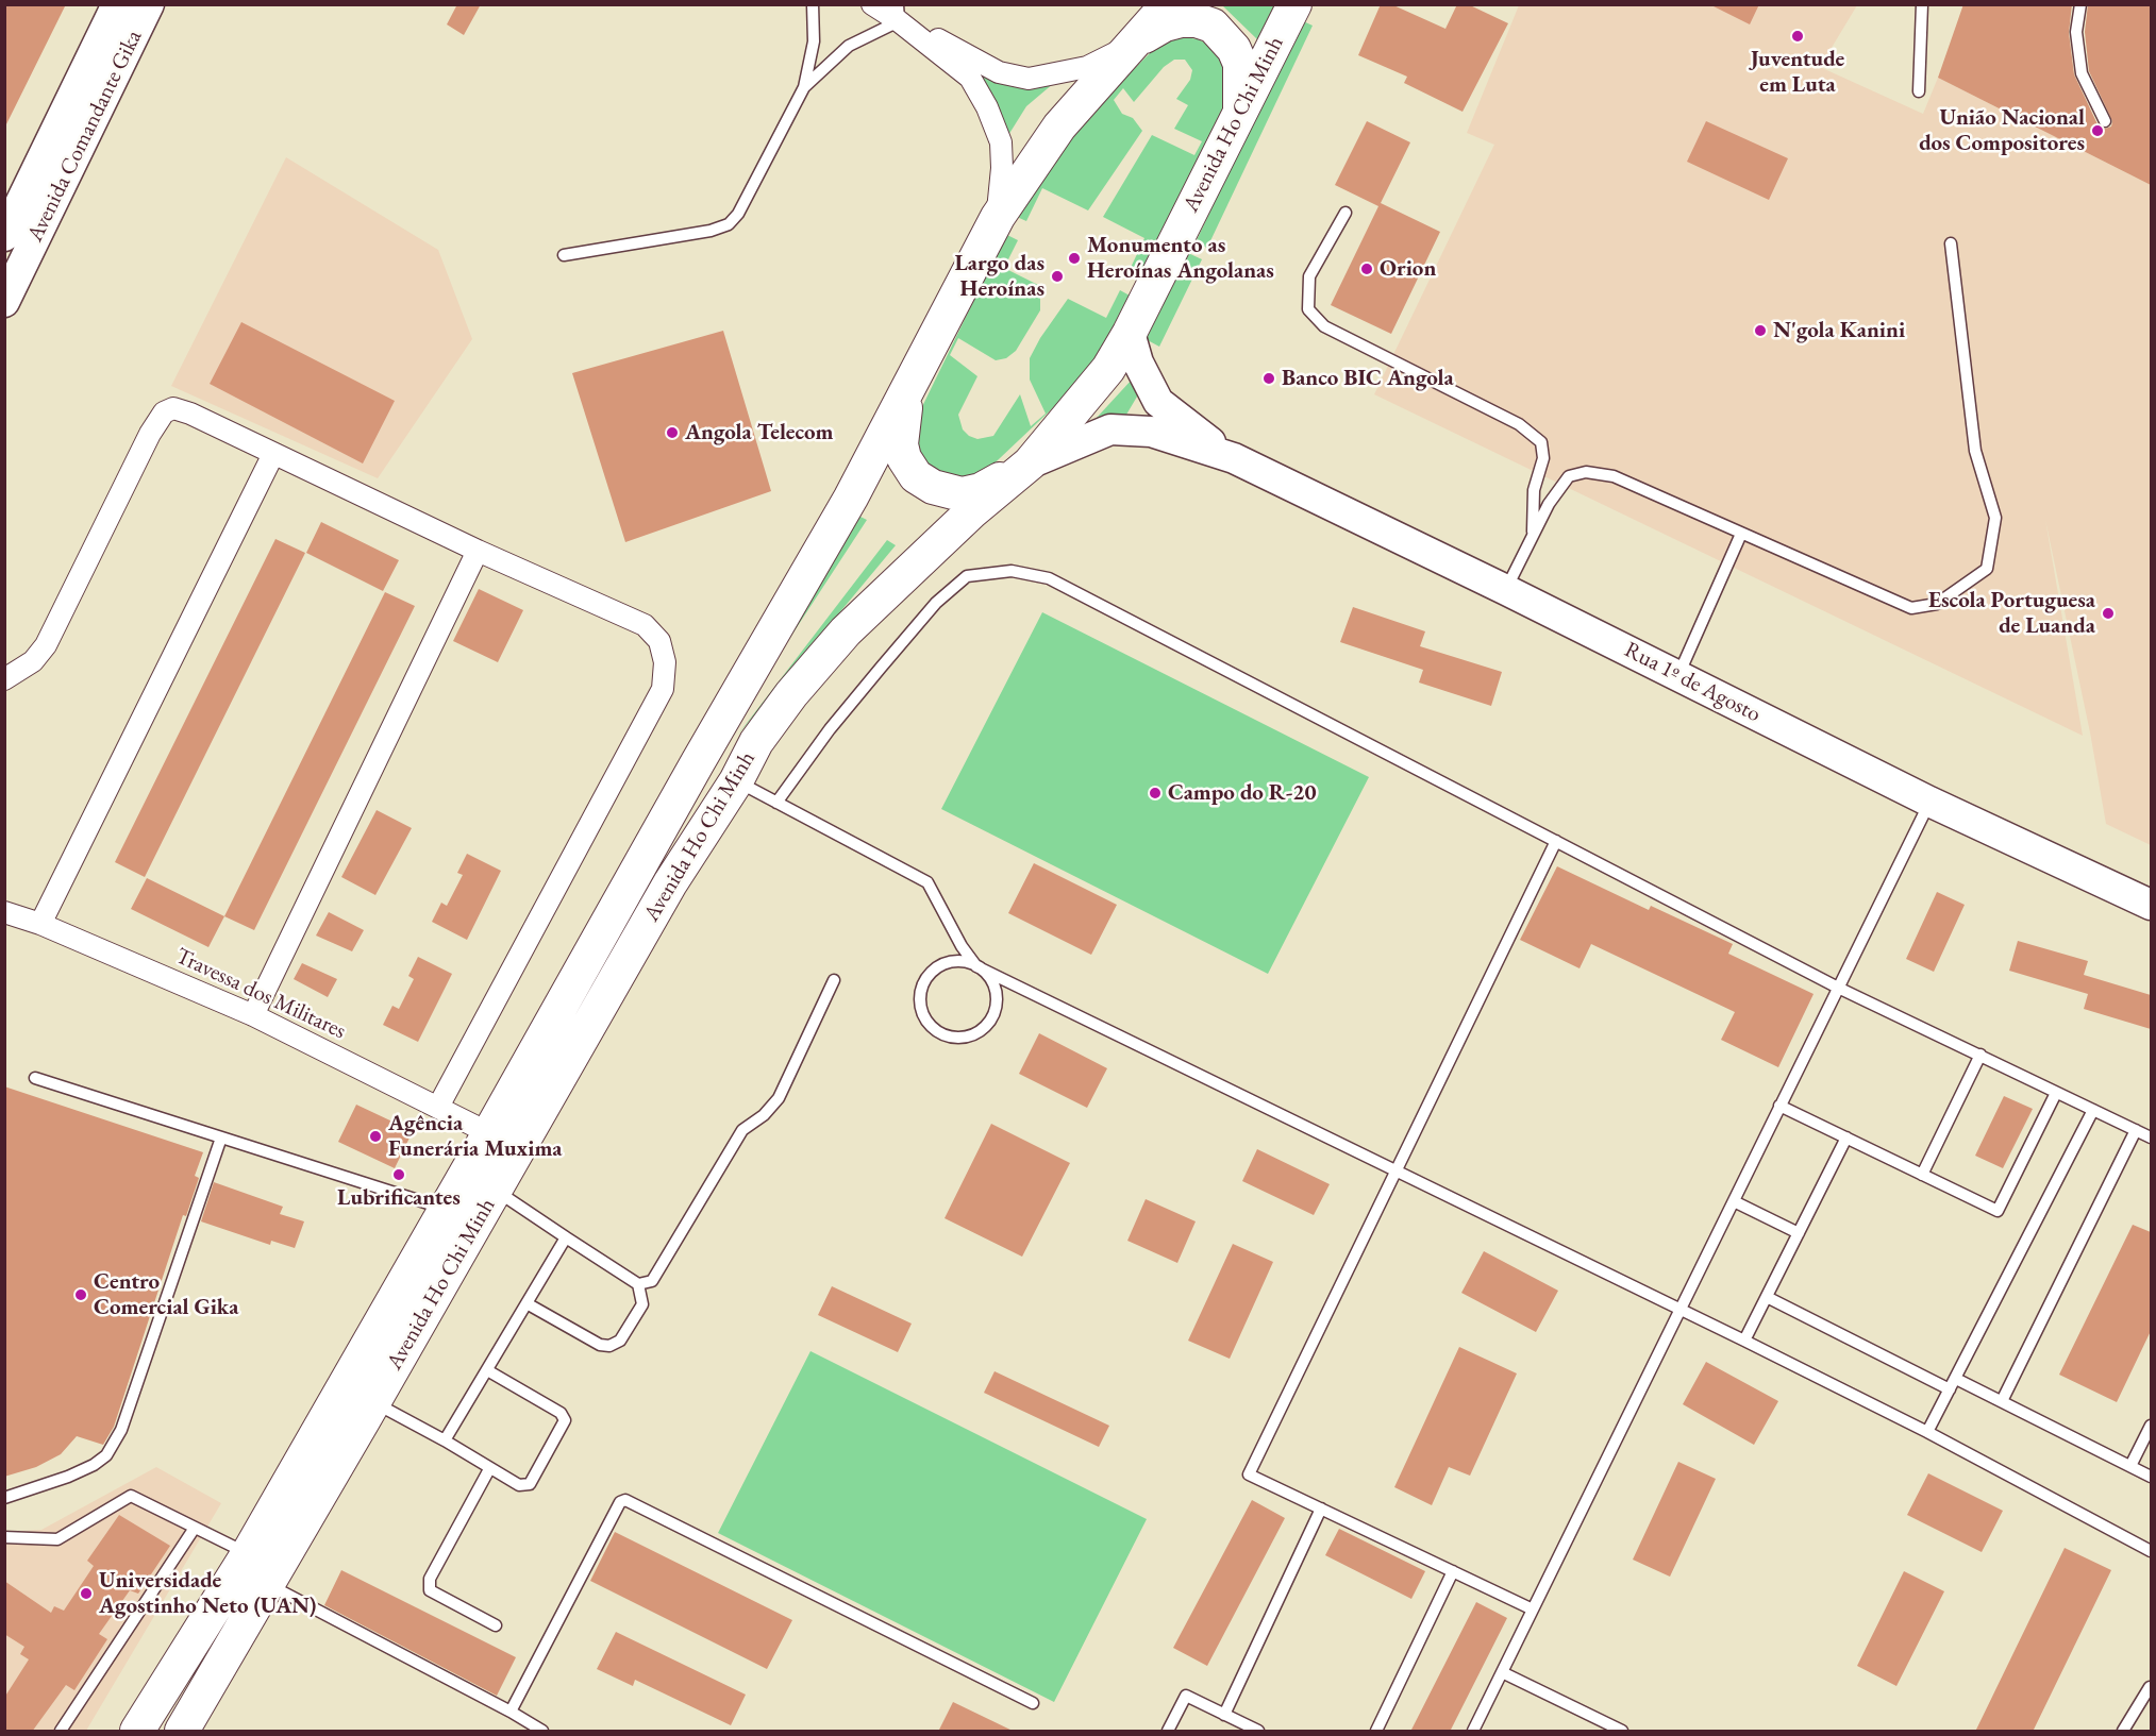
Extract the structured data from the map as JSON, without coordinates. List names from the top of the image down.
{
  "streets": {
    "main road": ["Avenida Ho Chi Minh", "Avenida Comandante Gika", "Rua 1º de Agosto"],
    "street": ["Travessa dos Militares"]
  },
  "crossings": [
    ["Avenida Ho Chi Minh", "Travessa dos Militares"]
  ],
  "places": [
    "Juventude em Luta",
    "União Nacional dos Compositores",
    "Monumento as Heroínas Angolanas",
    "Orion",
    "Largo das Heroínas",
    "N'gola Kanini",
    "Banco BIC Angola",
    "Angola Telecom",
    "Escola Portuguesa de Luanda",
    "Campo do R-20",
    "Agência Funerária Muxima",
    "Lubrificantes",
    "Centro Comercial Gika",
    "Universidade Agostinho Neto (UAN)"
  ]
}
